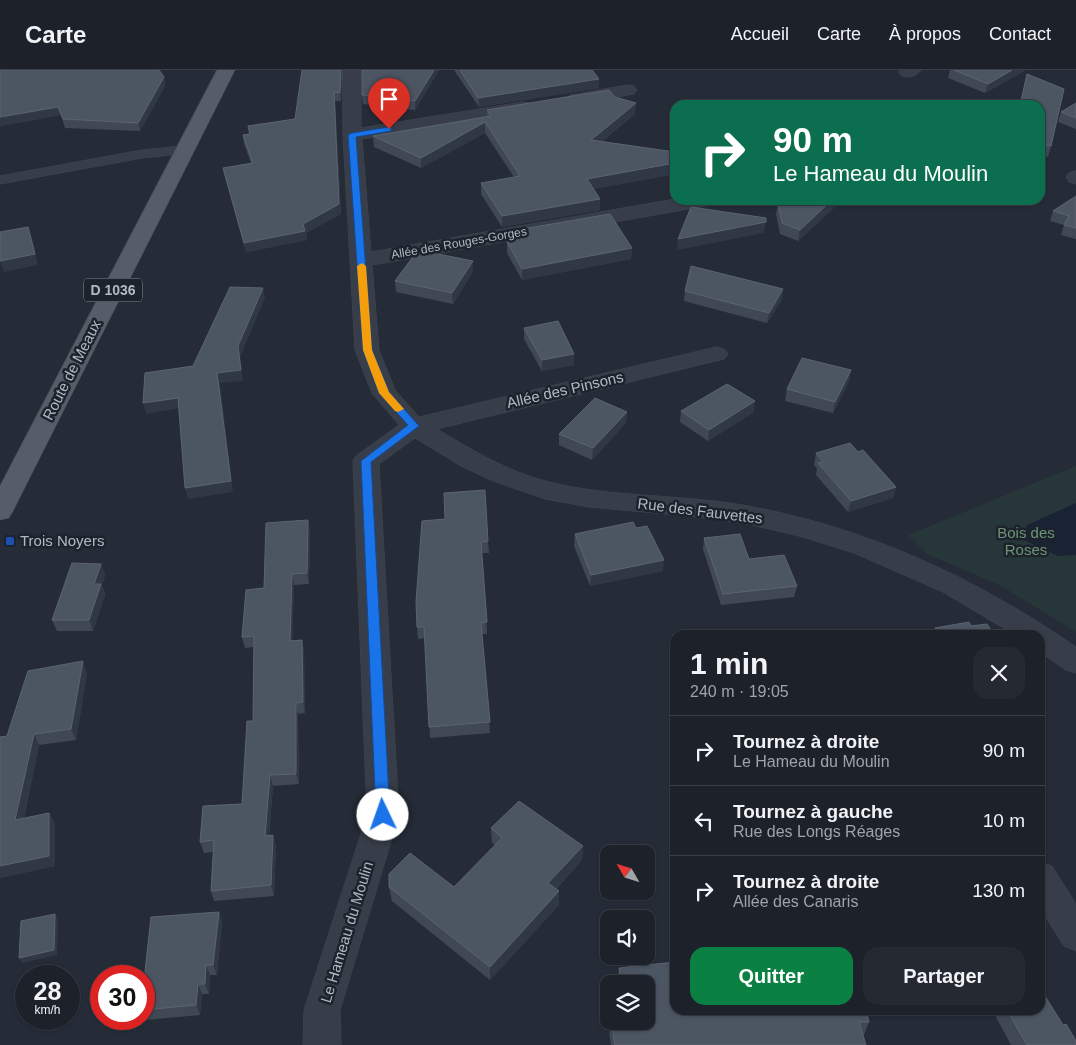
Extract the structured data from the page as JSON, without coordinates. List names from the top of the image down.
{
  "streets": {
    "main road": ["D 1036", "Route de Meaux"],
    "street": [
      "Allée des Rouges-Gorges",
      "Allée des Pinsons",
      "Rue des Fauvettes",
      "Le Hameau du Moulin"
    ]
  },
  "crossings": [
    ["Allée des Rouges-Gorges", "Rue des Fauvettes"],
    ["Allée des Pinsons", "Rue des Fauvettes"],
    ["Allée des Pinsons", "Le Hameau du Moulin"],
    ["Rue des Fauvettes", "Le Hameau du Moulin"]
  ],
  "parks": ["Bois des Roses"],
  "places": {
    "transit": ["Trois Noyers"]
  },
  "north": "top left",
  "page": {
    "header": "Carte",
    "nav": [
      "Accueil",
      "Carte",
      "À propos",
      "Contact"
    ],
    "turn": ["90 m", "Le Hameau du Moulin"],
    "heading": ["1 min", "240 m · 19:05"],
    "list": [
      {
        "name": "Tournez à droite",
        "note": "Le Hameau du Moulin",
        "value": "90 m"
      },
      {
        "name": "Tournez à gauche",
        "note": "Rue des Longs Réages",
        "value": "10 m"
      },
      {
        "name": "Tournez à droite",
        "note": "Allée des Canaris",
        "value": "130 m"
      }
    ],
    "buttons": ["Quitter", "Partager"],
    "speed": "28 km/h",
    "limit": "30"
  }
}
